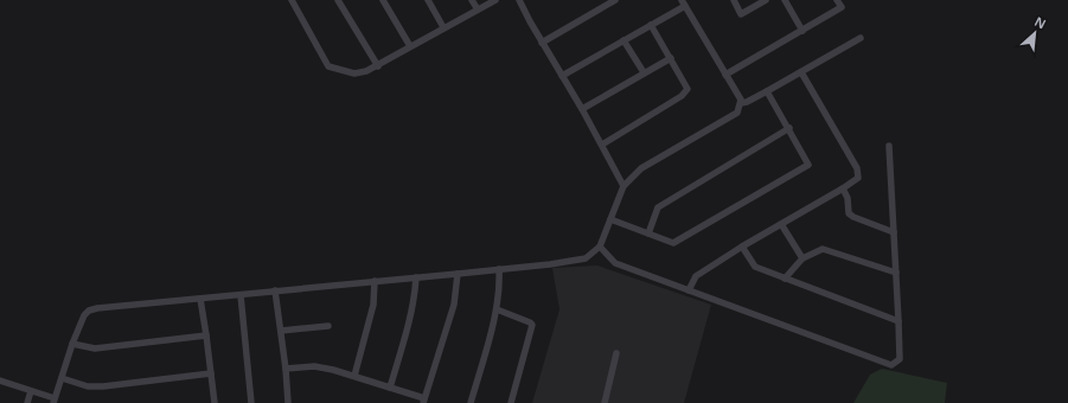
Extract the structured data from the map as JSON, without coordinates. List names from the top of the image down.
{
  "north": "top right"
}
